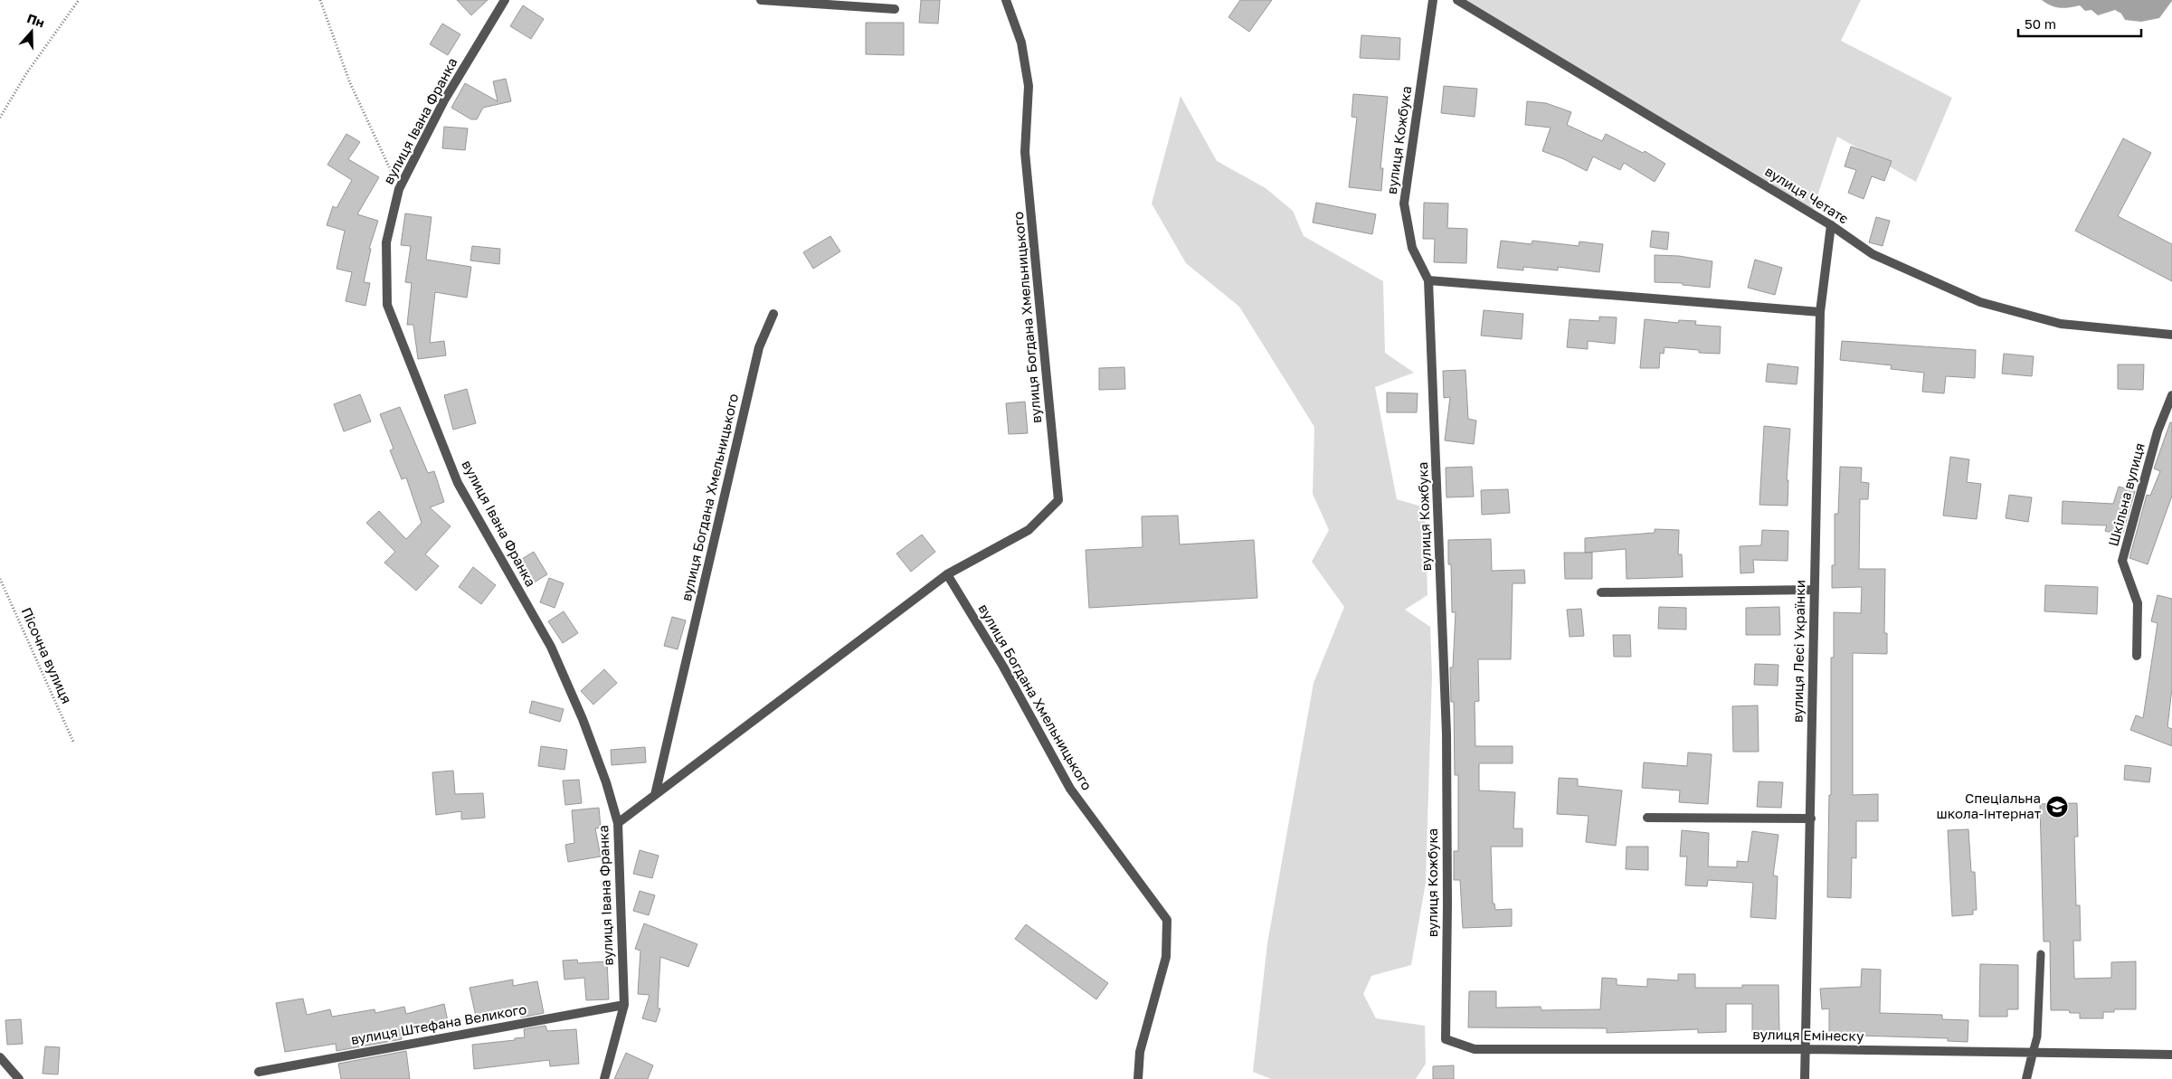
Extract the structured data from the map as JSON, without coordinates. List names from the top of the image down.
{
  "streets": {
    "street": [
      "вулиця Івана Франка",
      "вулиця Кожбука",
      "вулиця Четатє",
      "вулиця Богдана Хмельницького",
      "Шкільна вулиця",
      "вулиця Лесі Українки",
      "вулиця Штефана Великого",
      "вулиця Емінеску"
    ],
    "path": ["Пісочна вулиця"]
  },
  "crossings": [
    ["вулиця Івана Франка", "вулиця Богдана Хмельницького"],
    ["вулиця Івана Франка", "вулиця Штефана Великого"],
    ["вулиця Кожбука", "вулиця Емінеску"],
    ["вулиця Четатє", "вулиця Лесі Українки"],
    ["вулиця Лесі Українки", "вулиця Емінеску"]
  ],
  "places": {
    "school or university": ["Спеціальна школа-інтернат"]
  },
  "scale_bar": "50 m",
  "north": "top"
}
